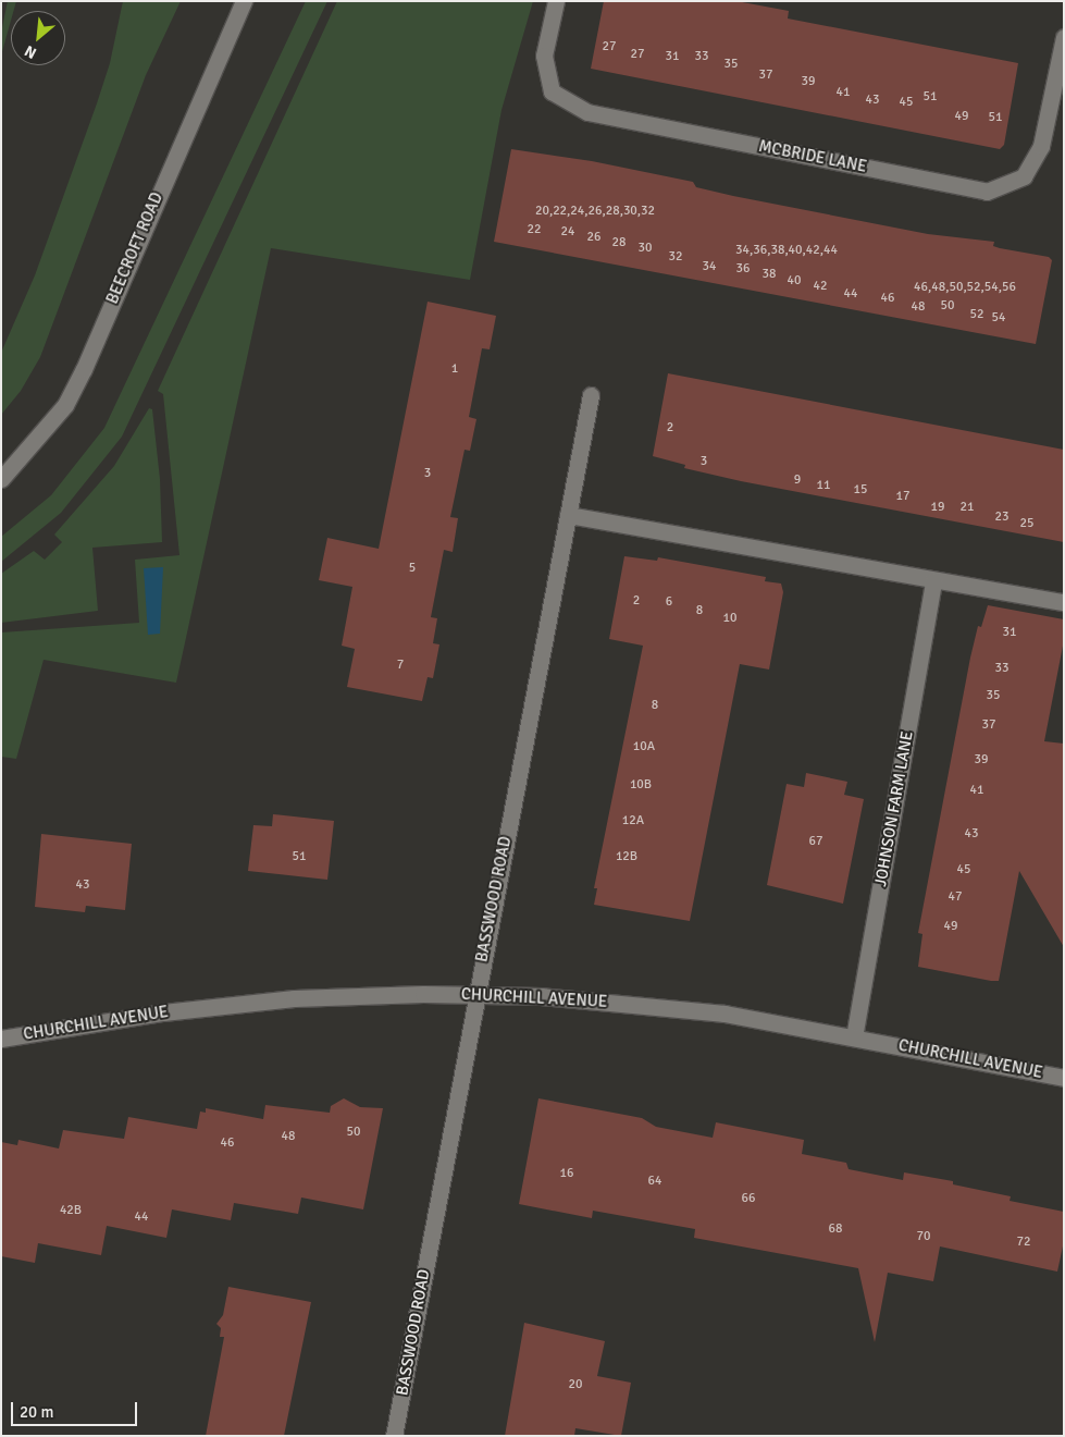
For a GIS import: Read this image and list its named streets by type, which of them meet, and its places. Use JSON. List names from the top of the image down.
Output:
{
  "streets": {
    "street": [
      "MCBRIDE LANE",
      "BEECROFT ROAD",
      "JOHNSON FARM LANE",
      "BASSWOOD ROAD",
      "CHURCHILL AVENUE"
    ]
  },
  "crossings": [
    ["JOHNSON FARM LANE", "CHURCHILL AVENUE"],
    ["BASSWOOD ROAD", "CHURCHILL AVENUE"]
  ],
  "house_numbers": [
    "27",
    "27",
    "31",
    "33",
    "35",
    "37",
    "39",
    "41",
    "51",
    "43",
    "45",
    "49",
    "51",
    "20,22,24,26,28,30,32",
    "22",
    "24",
    "26",
    "28",
    "30",
    "34,36,38,40,42,44",
    "32",
    "34",
    "36",
    "38",
    "40",
    "42",
    "46,48,50,52,54,56",
    "44",
    "46",
    "50",
    "48",
    "52",
    "54",
    "1",
    "2",
    "3",
    "3",
    "9",
    "11",
    "15",
    "17",
    "19",
    "21",
    "23",
    "25",
    "5",
    "2",
    "6",
    "8",
    "10",
    "31",
    "7",
    "33",
    "35",
    "8",
    "37",
    "10A",
    "39",
    "10B",
    "41",
    "12A",
    "43",
    "67",
    "51",
    "12B",
    "45",
    "43",
    "47",
    "49",
    "50",
    "48",
    "46",
    "16",
    "64",
    "66",
    "42B",
    "44",
    "68",
    "70",
    "72",
    "20"
  ],
  "scale_bar": "20 m",
  "north": "bottom left"
}
